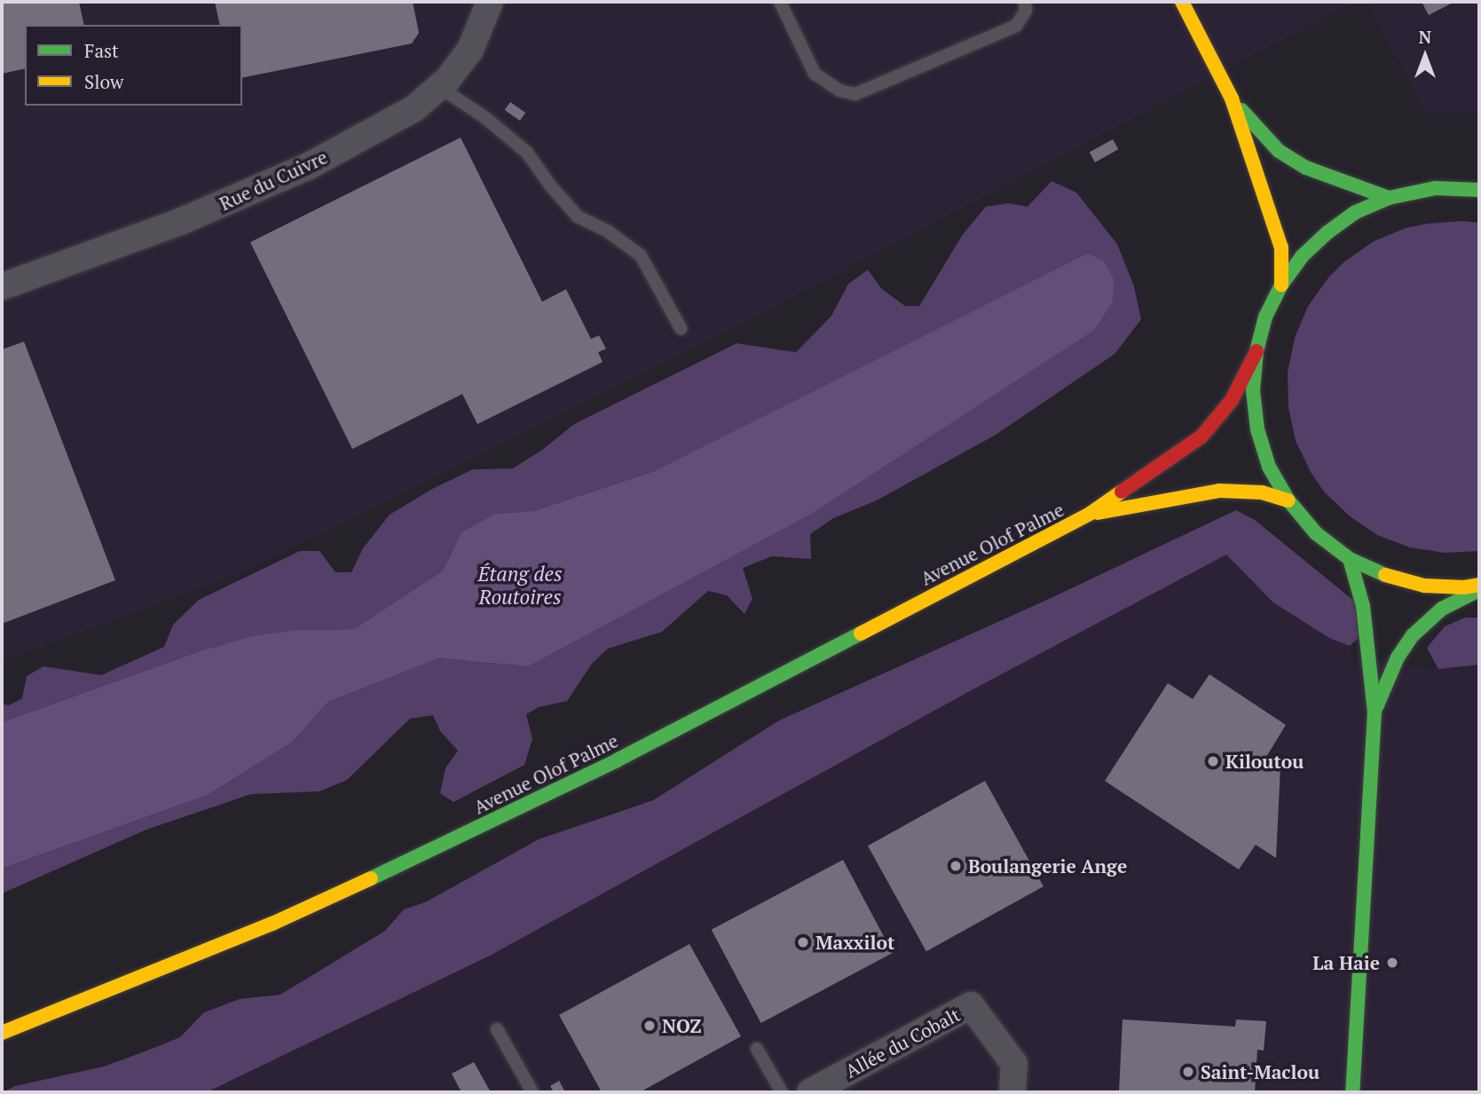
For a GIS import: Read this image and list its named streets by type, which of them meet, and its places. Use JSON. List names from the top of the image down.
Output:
{
  "streets": {
    "main road": ["Avenue Olof Palme"],
    "street": ["Rue du Cuivre", "Allée du Cobalt"]
  },
  "water": ["Étang des Routoires"],
  "places": [
    "Kiloutou",
    "Boulangerie Ange",
    "Maxxilot",
    "La Haie",
    "NOZ",
    "Saint-Maclou"
  ],
  "legend": ["Fast", "Slow"],
  "north": "top"
}
